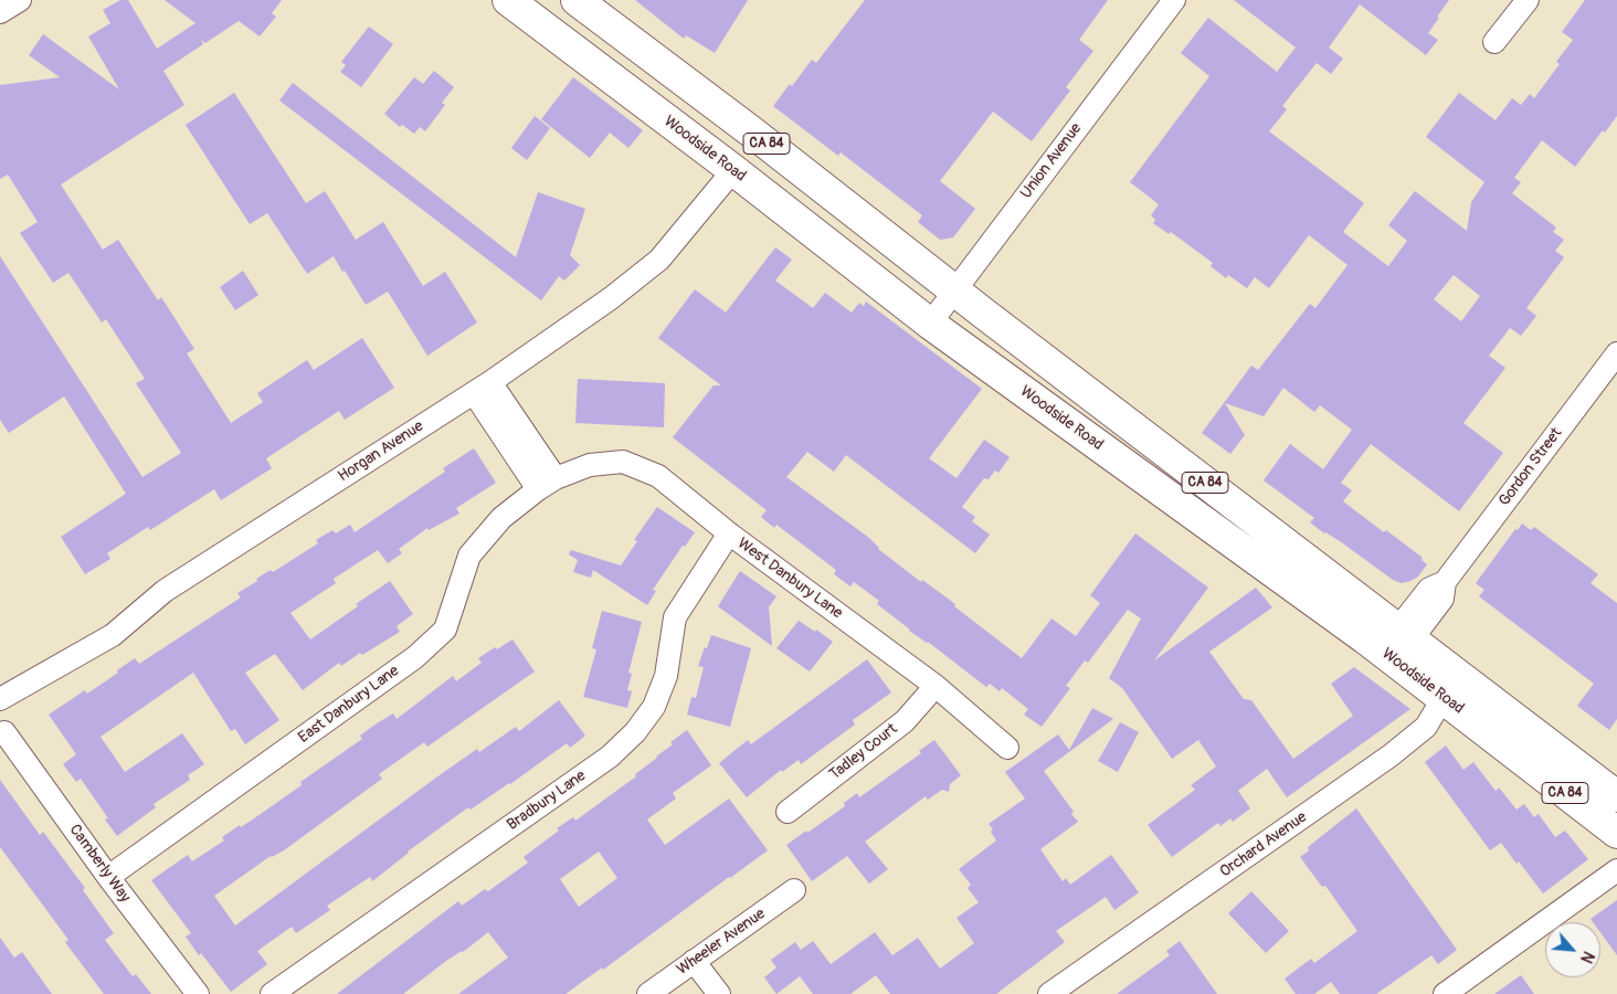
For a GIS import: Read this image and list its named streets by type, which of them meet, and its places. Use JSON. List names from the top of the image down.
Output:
{
  "streets": {
    "main road": ["CA 84", "Woodside Road"],
    "street": [
      "Union Avenue",
      "Horgan Avenue",
      "Gordon Street",
      "West Danbury Lane",
      "East Danbury Lane",
      "Tadley Court",
      "Bradbury Lane",
      "Orchard Avenue",
      "Camberly Way",
      "Wheeler Avenue"
    ]
  },
  "crossings": [
    ["Woodside Road", "Union Avenue"],
    ["Woodside Road", "Horgan Avenue"],
    ["Woodside Road", "Gordon Street"],
    ["Woodside Road", "Orchard Avenue"],
    ["West Danbury Lane", "East Danbury Lane"],
    ["West Danbury Lane", "Tadley Court"],
    ["West Danbury Lane", "Bradbury Lane"],
    ["East Danbury Lane", "Camberly Way"]
  ],
  "north": "bottom right"
}
